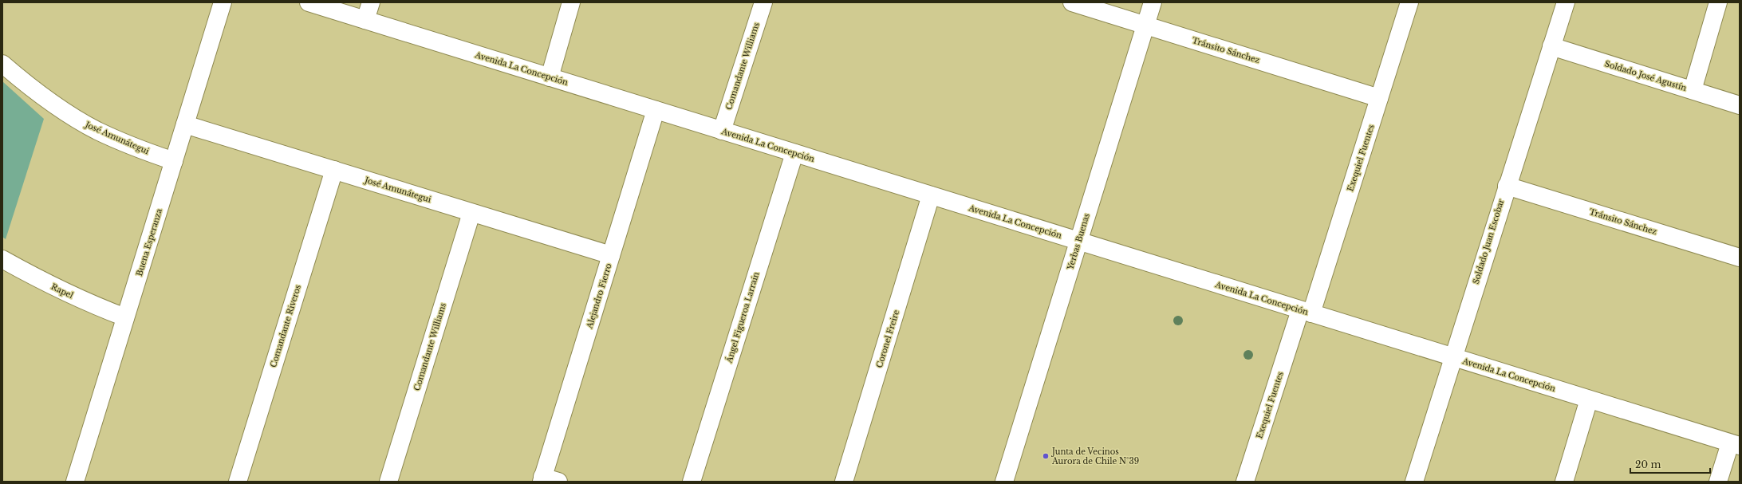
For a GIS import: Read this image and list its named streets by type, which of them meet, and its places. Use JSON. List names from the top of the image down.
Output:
{
  "streets": {
    "street": [
      "Tránsito Sánchez",
      "Comandante Williams",
      "Avenida La Concepción",
      "Soldado José Agustín",
      "José Amunátegui",
      "Exequiel Fuentes",
      "Yerbas Buenas",
      "Soldado Juan Escobar",
      "Buena Esperanza",
      "Rapel",
      "Alejandro Fierro",
      "Ángel Figueroa Larraín",
      "Comandante Riveros",
      "Coronel Freire"
    ]
  },
  "crossings": [
    ["Tránsito Sánchez", "Exequiel Fuentes"],
    ["Tránsito Sánchez", "Yerbas Buenas"],
    ["Tránsito Sánchez", "Soldado Juan Escobar"],
    ["Comandante Williams", "Avenida La Concepción"],
    ["Comandante Williams", "José Amunátegui"],
    ["Avenida La Concepción", "Exequiel Fuentes"],
    ["Avenida La Concepción", "Yerbas Buenas"],
    ["Avenida La Concepción", "Soldado Juan Escobar"],
    ["Avenida La Concepción", "Alejandro Fierro"],
    ["Avenida La Concepción", "Ángel Figueroa Larraín"],
    ["Avenida La Concepción", "Coronel Freire"],
    ["Soldado José Agustín", "Soldado Juan Escobar"],
    ["José Amunátegui", "Buena Esperanza"],
    ["José Amunátegui", "Alejandro Fierro"],
    ["José Amunátegui", "Comandante Riveros"],
    ["Buena Esperanza", "Rapel"]
  ],
  "places": ["Junta de Vecinos Aurora de Chile N°39"],
  "scale_bar": "20 m"
}
